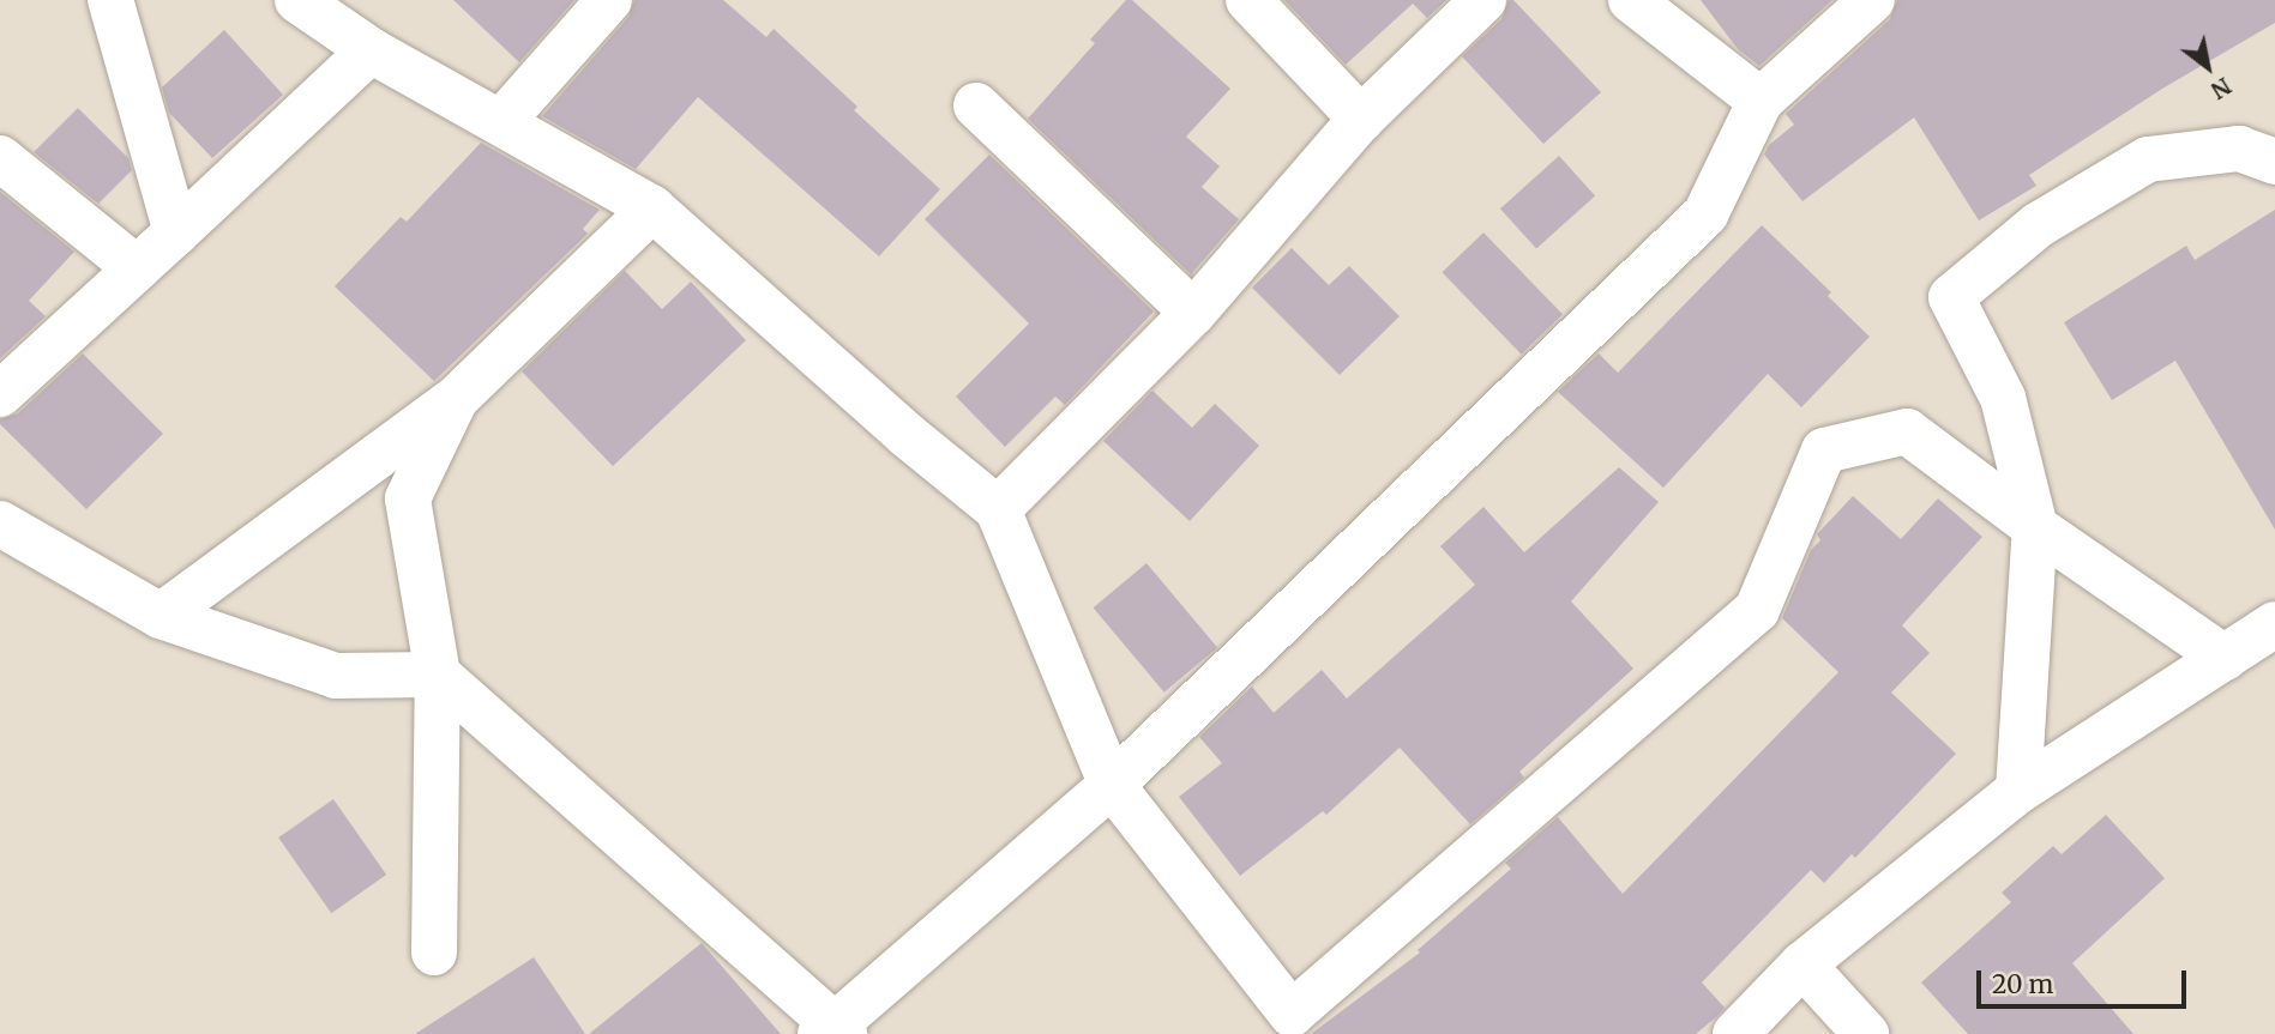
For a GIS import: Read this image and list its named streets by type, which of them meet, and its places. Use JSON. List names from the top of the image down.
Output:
{
  "scale_bar": "20 m",
  "north": "bottom right"
}
